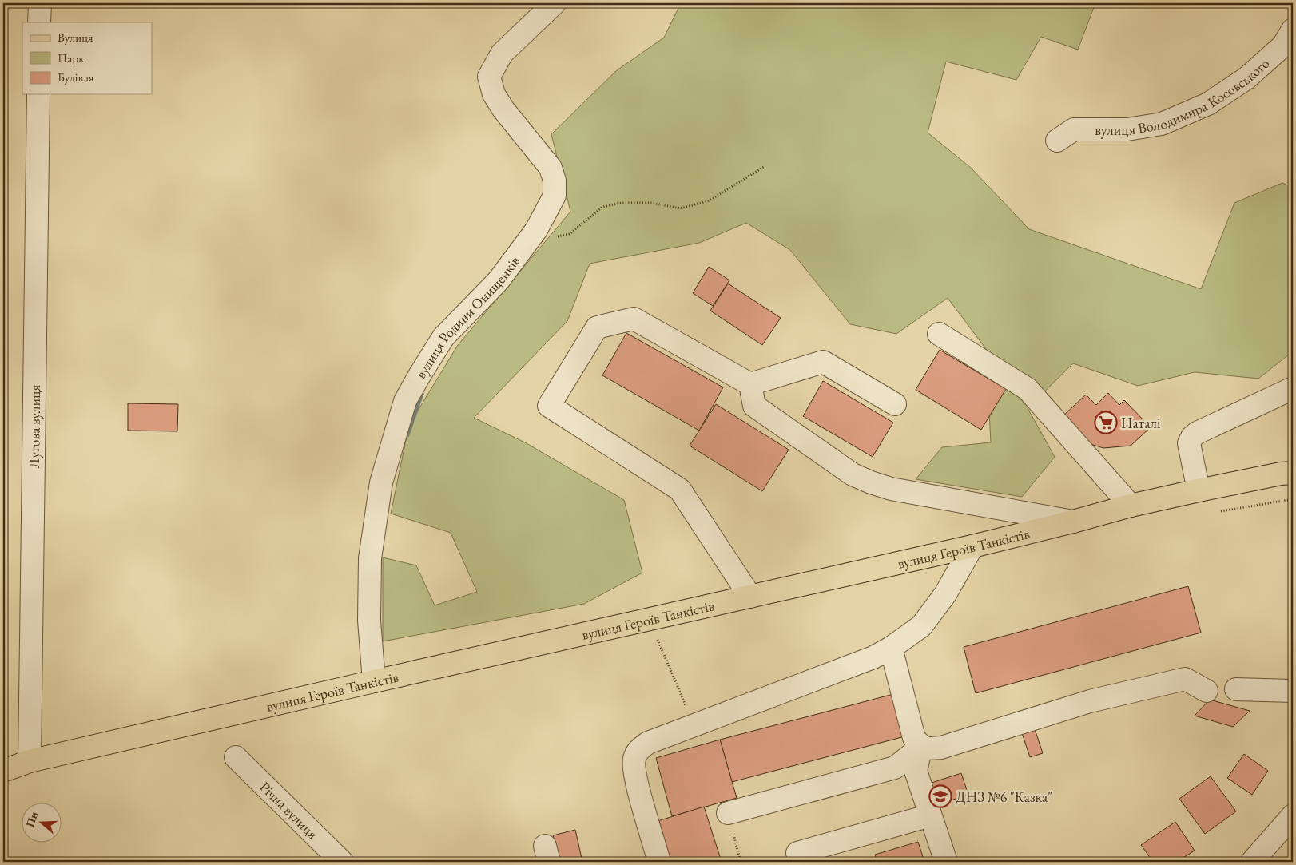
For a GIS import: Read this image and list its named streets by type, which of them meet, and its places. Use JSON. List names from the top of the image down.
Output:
{
  "streets": {
    "main road": ["вулиця Героїв Танкістів"],
    "street": [
      "вулиця Володимира Косовського",
      "вулиця Родини Онищенків",
      "Лугова вулиця",
      "Річна вулиця"
    ]
  },
  "crossings": [
    ["вулиця Родини Онищенків", "вулиця Героїв Танкістів"],
    ["Лугова вулиця", "вулиця Героїв Танкістів"]
  ],
  "places": {
    "supermarket": ["Наталі"],
    "school or university": ["ДНЗ №6 \"Казка\""]
  },
  "legend": ["Вулиця", "Парк", "Будівля"],
  "north": "left"
}
